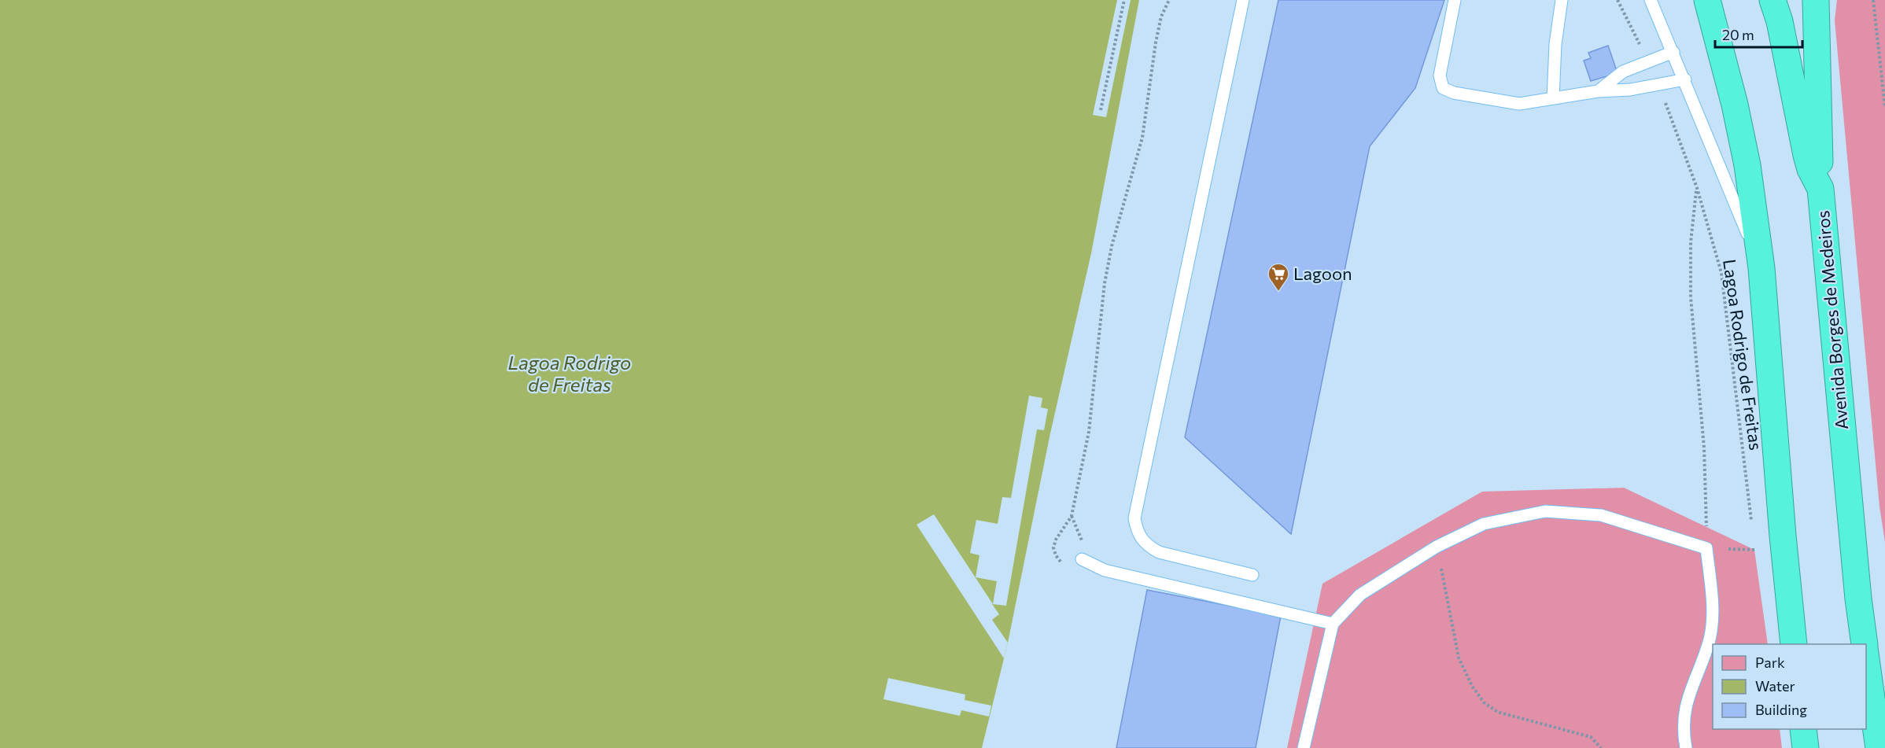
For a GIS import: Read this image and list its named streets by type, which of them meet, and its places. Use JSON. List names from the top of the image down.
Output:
{
  "streets": {
    "highway": ["Avenida Borges de Medeiros"],
    "path": ["Lagoa Rodrigo de Freitas"]
  },
  "water": ["Lagoa Rodrigo de Freitas"],
  "places": {
    "supermarket": ["Lagoon"]
  },
  "legend": ["Park", "Water", "Building"],
  "scale_bar": "20 m"
}
